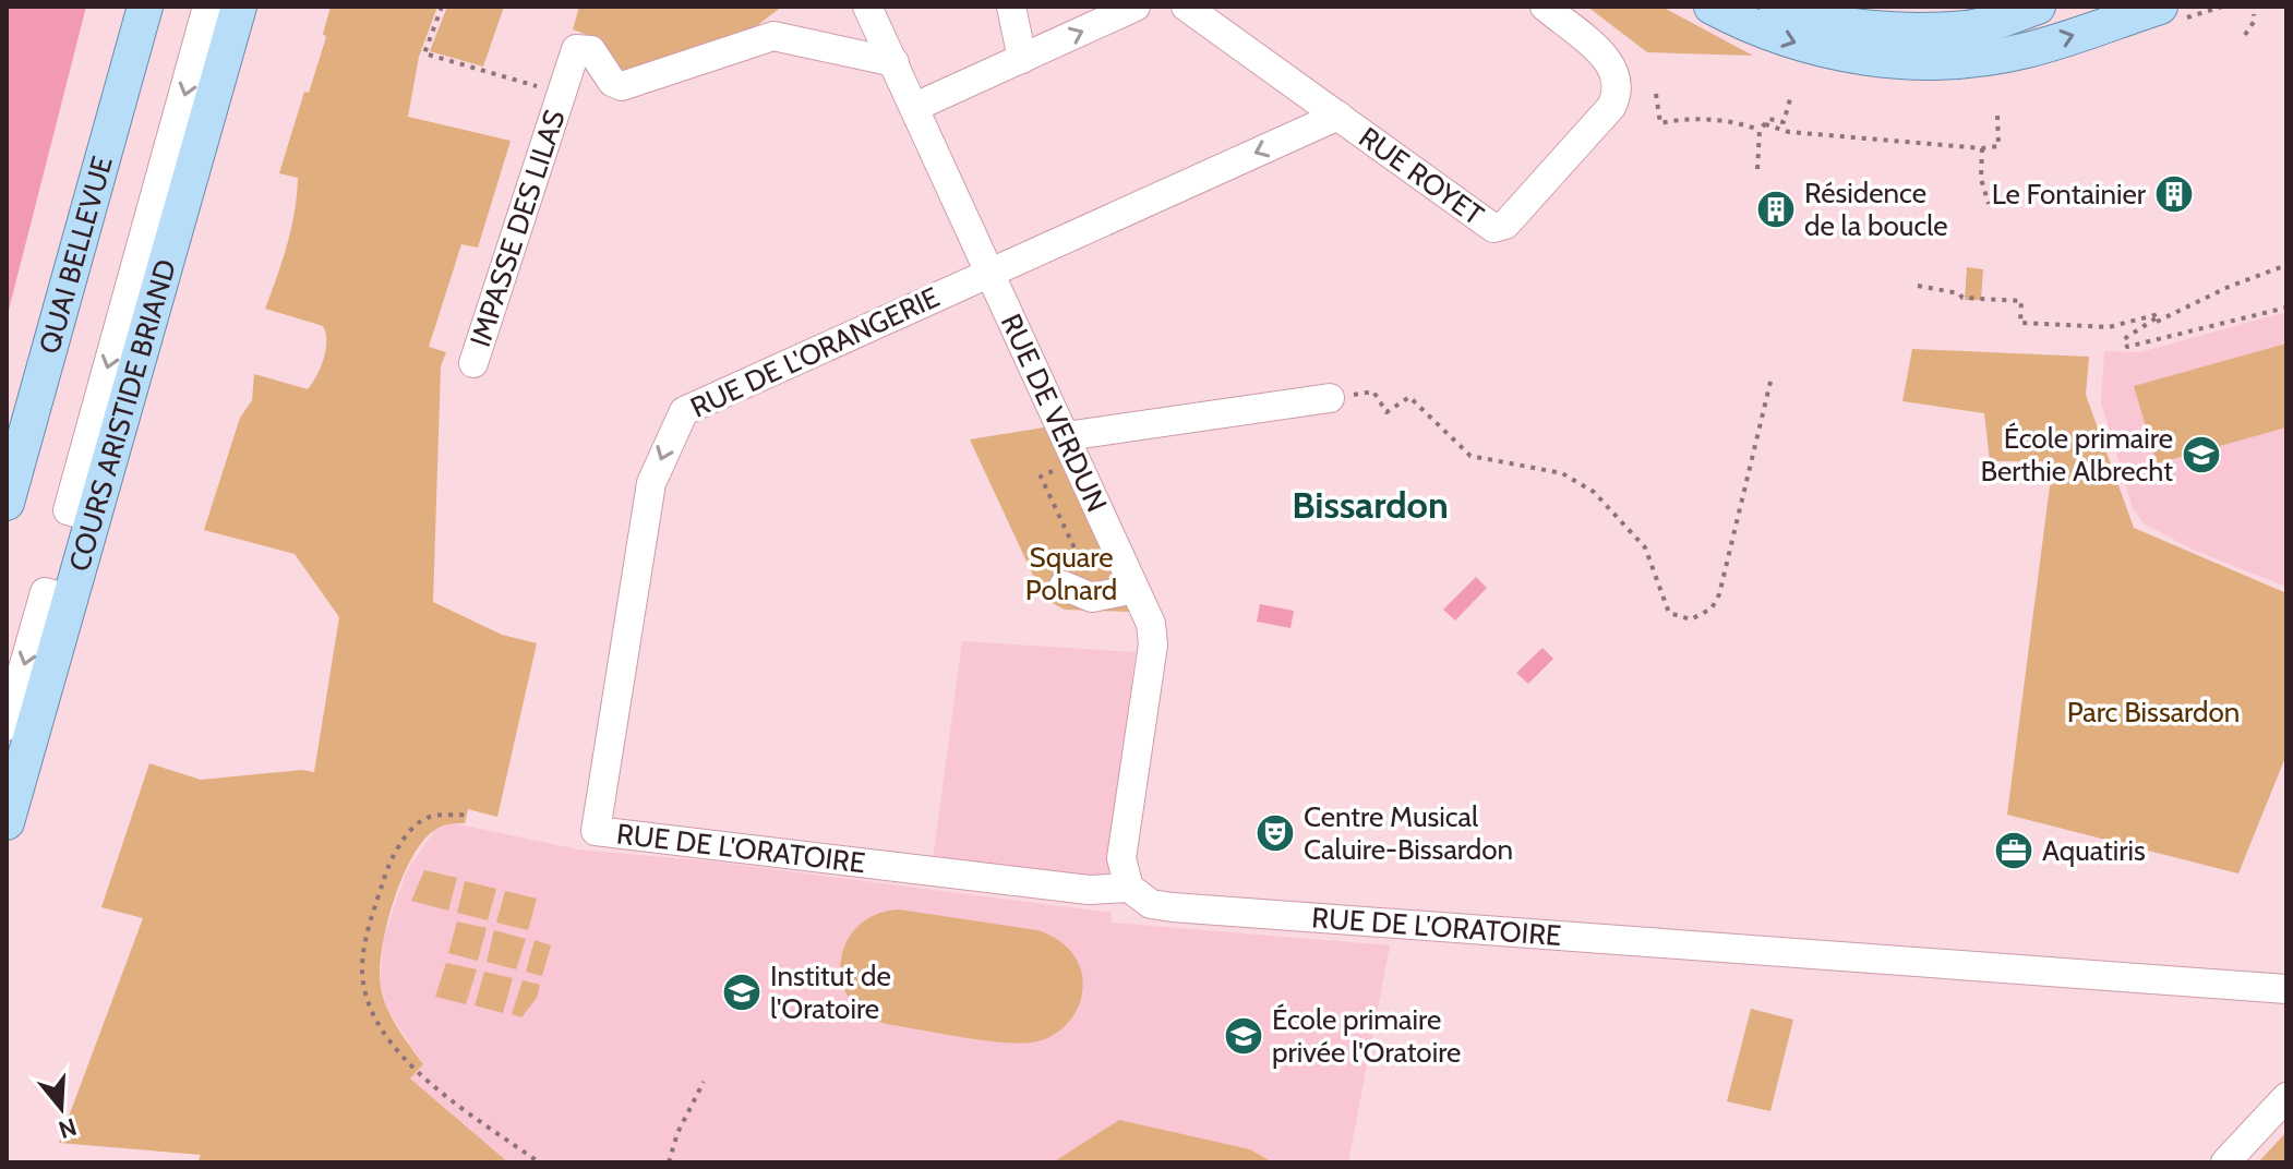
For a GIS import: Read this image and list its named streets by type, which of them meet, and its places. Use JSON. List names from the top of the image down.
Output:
{
  "streets": {
    "main road": ["QUAI BELLEVUE", "COURS ARISTIDE BRIAND"],
    "street": [
      "RUE ROYET",
      "IMPASSE DES LILAS",
      "RUE DE L'ORANGERIE",
      "RUE DE VERDUN",
      "RUE DE L'ORATOIRE"
    ]
  },
  "crossings": [
    ["RUE ROYET", "RUE DE L'ORANGERIE"],
    ["IMPASSE DES LILAS", "RUE DE VERDUN"],
    ["RUE DE L'ORANGERIE", "RUE DE VERDUN"],
    ["RUE DE L'ORANGERIE", "RUE DE L'ORATOIRE"],
    ["RUE DE VERDUN", "RUE DE L'ORATOIRE"]
  ],
  "one_way": ["RUE DE L'ORANGERIE"],
  "districts": ["Bissardon"],
  "parks": ["Square Polnard", "Parc Bissardon"],
  "places": {
    "building": ["Le Fontainier", "Résidence de la boucle"],
    "school or university": ["École primaire Berthie Albrecht", "Institut de l'Oratoire", "École primaire privée l'Oratoire"],
    "theatre": ["Centre Musical Caluire-Bissardon"],
    "office": ["Aquatiris"]
  },
  "north": "bottom"
}
